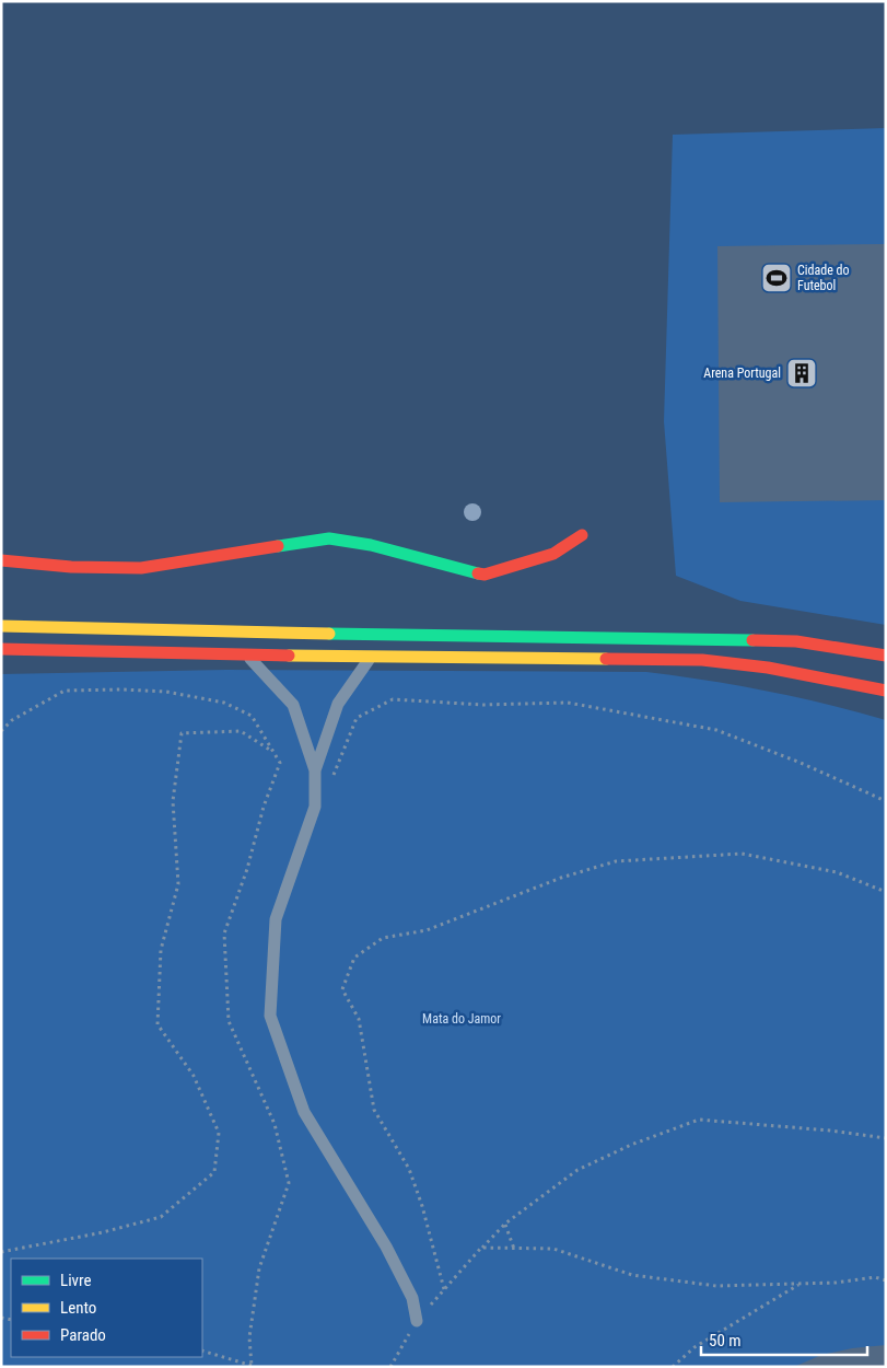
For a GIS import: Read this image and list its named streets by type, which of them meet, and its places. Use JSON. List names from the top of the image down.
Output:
{
  "parks": ["Mata do Jamor"],
  "places": {
    "sports": ["Cidade do Futebol"],
    "building": ["Arena Portugal"]
  },
  "legend": ["Livre", "Lento", "Parado"],
  "scale_bar": "50 m"
}
